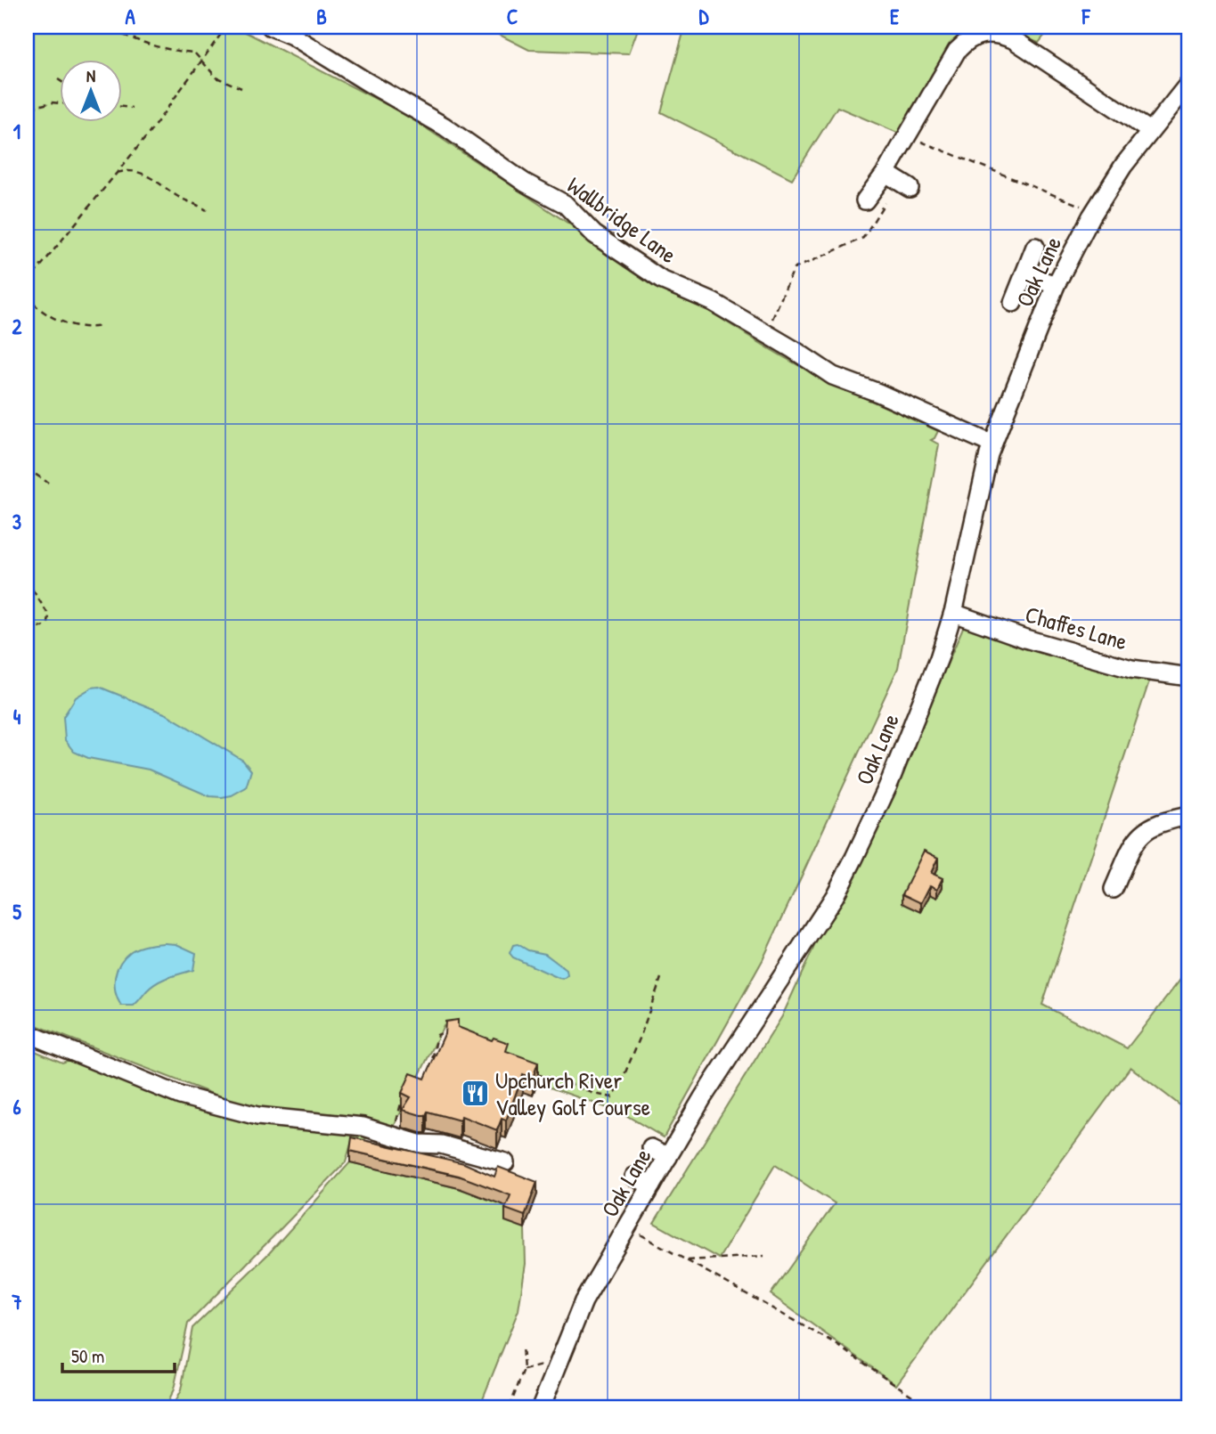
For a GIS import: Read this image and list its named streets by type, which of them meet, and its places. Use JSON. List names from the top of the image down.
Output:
{
  "streets": {
    "street": ["Wallbridge Lane", "Oak Lane", "Chaffes Lane"]
  },
  "crossings": [
    ["Wallbridge Lane", "Oak Lane"],
    ["Oak Lane", "Chaffes Lane"]
  ],
  "places": {
    "restaurant": ["Upchurch River Valley Golf Course"]
  },
  "scale_bar": "50 m",
  "north": "top",
  "grid": {
    "columns": [
      "A",
      "B",
      "C",
      "D",
      "E",
      "F"
    ],
    "rows": [
      "1",
      "2",
      "3",
      "4",
      "5",
      "6",
      "7"
    ]
  }
}
